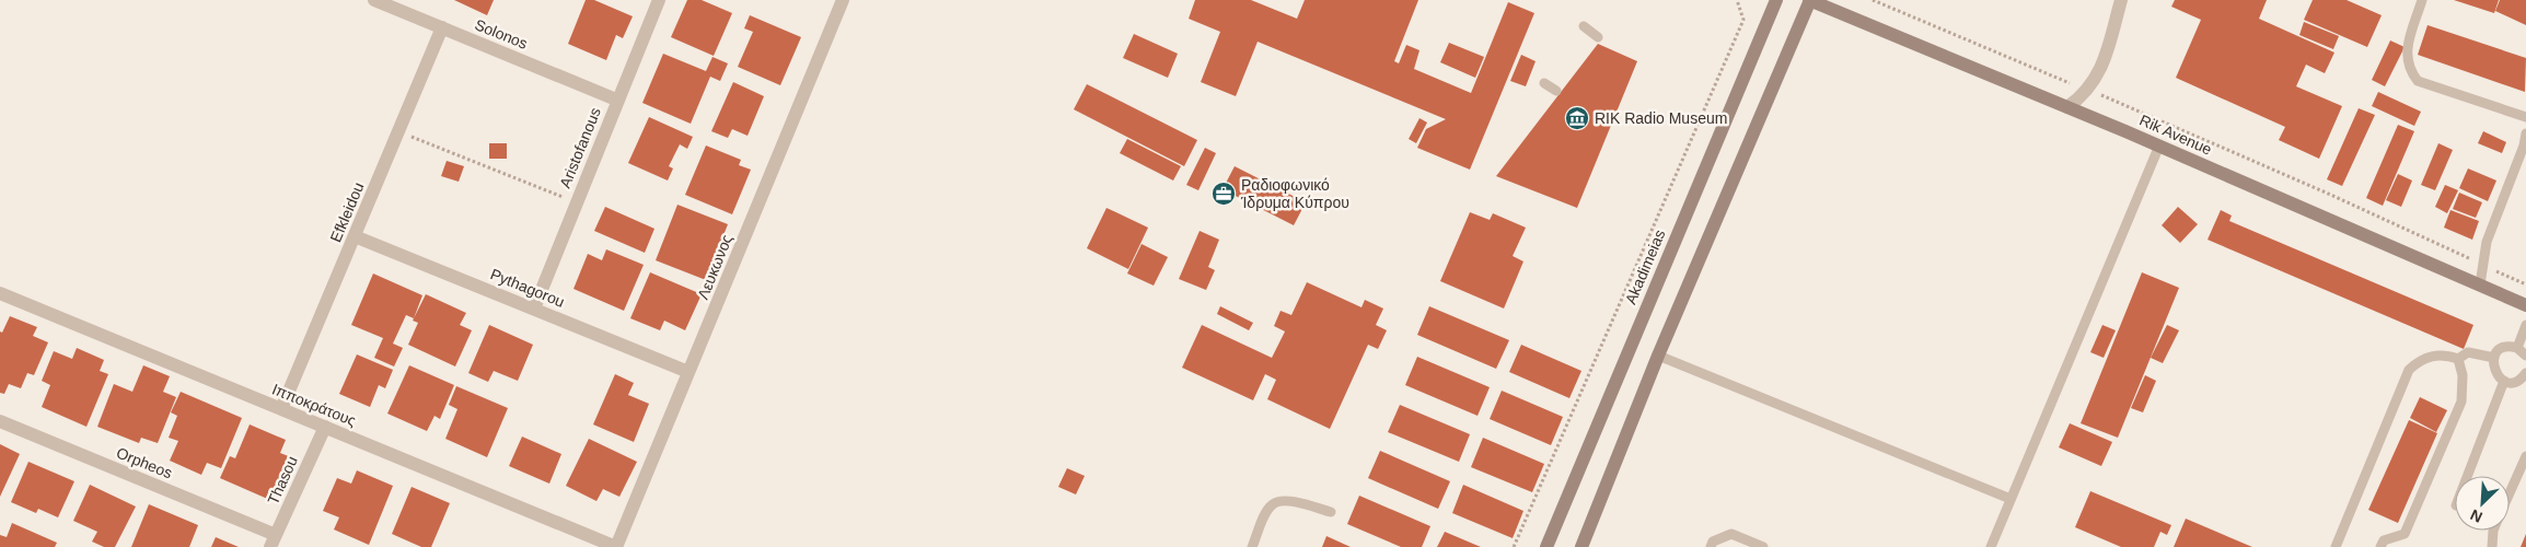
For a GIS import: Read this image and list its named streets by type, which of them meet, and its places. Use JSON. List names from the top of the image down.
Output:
{
  "streets": {
    "main road": ["Rik Avenue", "Akadimeias"],
    "street": [
      "Solonos",
      "Aristofanous",
      "Efkleidou",
      "Λευκωνος",
      "Pythagorou",
      "Ιπποκράτους",
      "Orpheos",
      "Thasou"
    ]
  },
  "crossings": [
    ["Solonos", "Aristofanous"],
    ["Solonos", "Efkleidou"],
    ["Aristofanous", "Pythagorou"],
    ["Efkleidou", "Pythagorou"],
    ["Efkleidou", "Ιπποκράτους"],
    ["Λευκωνος", "Pythagorou"],
    ["Λευκωνος", "Ιπποκράτους"],
    ["Ιπποκράτους", "Thasou"],
    ["Orpheos", "Thasou"]
  ],
  "places": {
    "museum": ["RIK Radio Museum"],
    "office": ["Ραδιοφωνικό Ίδρυμα Κύπρου"]
  },
  "north": "bottom left"
}
